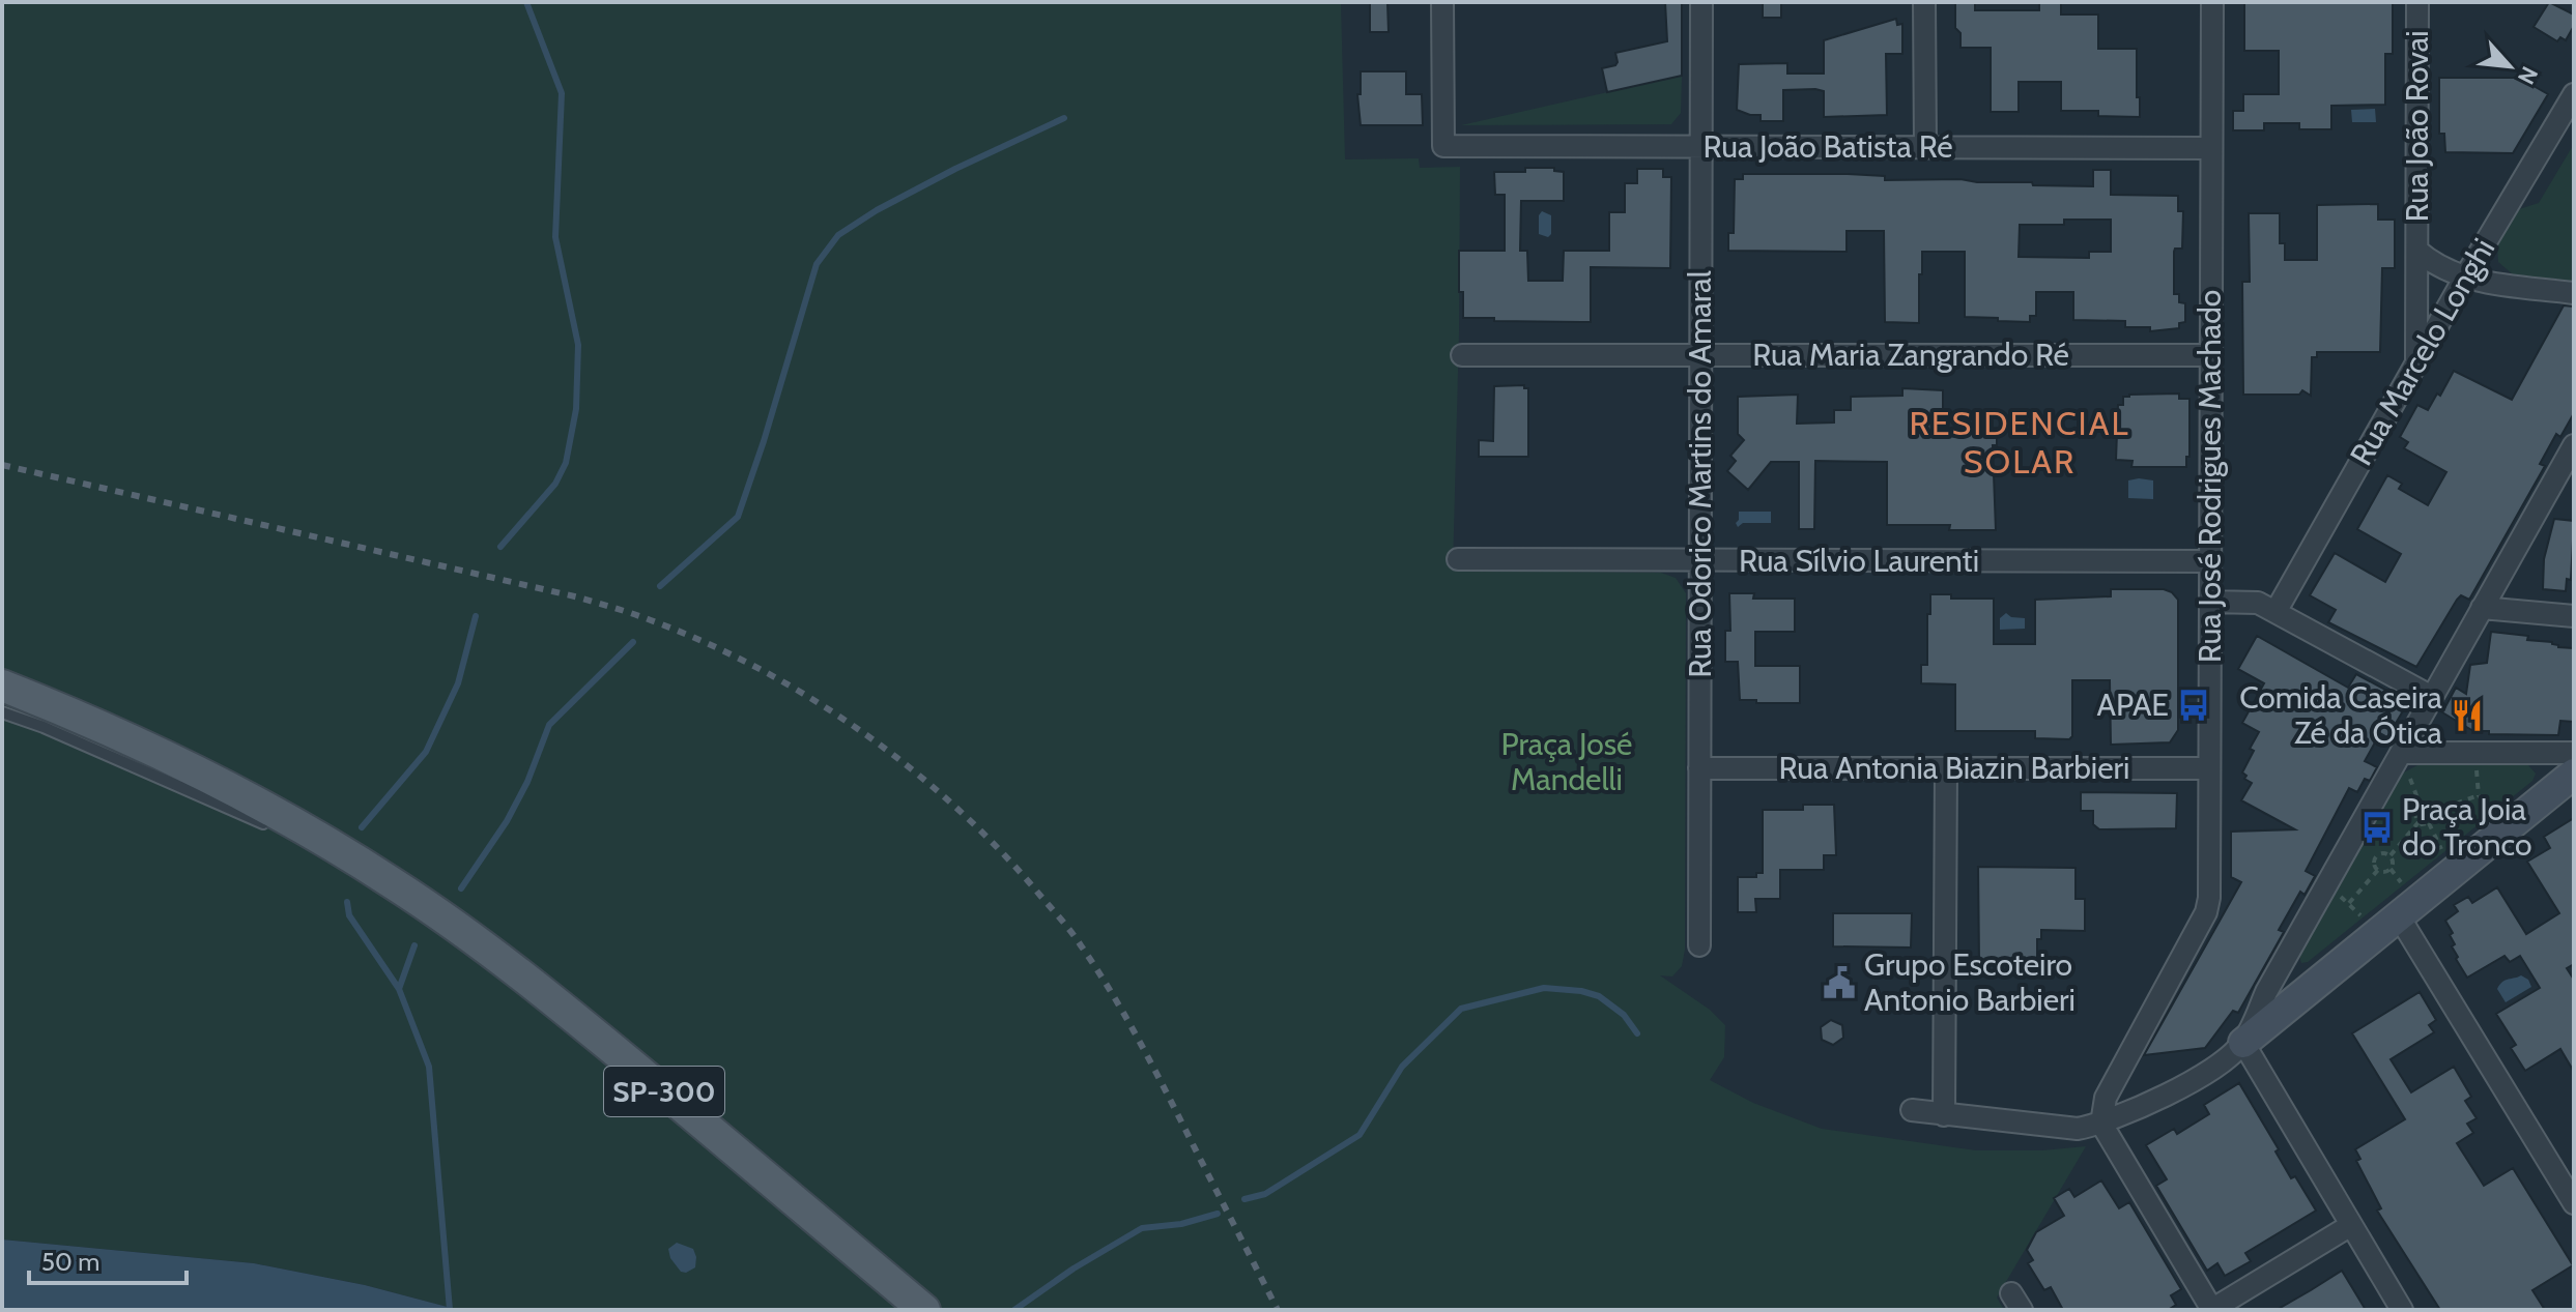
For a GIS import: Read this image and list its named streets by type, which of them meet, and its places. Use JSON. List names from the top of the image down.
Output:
{
  "streets": {
    "main road": ["SP-300"],
    "street": [
      "Rua João Rovai",
      "Rua João Batista Ré",
      "Rua Marcelo Longhi",
      "Rua Maria Zangrando Ré",
      "Rua Odorico Martins do Amaral",
      "Rua José Rodrigues Machado",
      "Rua Sílvio Laurenti",
      "Rua Antonia Biazin Barbieri"
    ]
  },
  "crossings": [
    ["Rua João Rovai", "Rua Marcelo Longhi"],
    ["Rua João Batista Ré", "Rua Odorico Martins do Amaral"],
    ["Rua João Batista Ré", "Rua José Rodrigues Machado"],
    ["Rua Maria Zangrando Ré", "Rua Odorico Martins do Amaral"],
    ["Rua Maria Zangrando Ré", "Rua José Rodrigues Machado"],
    ["Rua Odorico Martins do Amaral", "Rua Sílvio Laurenti"],
    ["Rua Odorico Martins do Amaral", "Rua Antonia Biazin Barbieri"],
    ["Rua José Rodrigues Machado", "Rua Sílvio Laurenti"],
    ["Rua José Rodrigues Machado", "Rua Antonia Biazin Barbieri"]
  ],
  "districts": ["RESIDENCIAL SOLAR"],
  "parks": ["Praça José Mandelli"],
  "places": {
    "bus stop": ["APAE", "Praça Joia do Tronco"],
    "restaurant": ["Comida Caseira Zé da Ótica"],
    "public building": ["Grupo Escoteiro Antonio Barbieri"]
  },
  "scale_bar": "50 m",
  "north": "bottom right"
}
